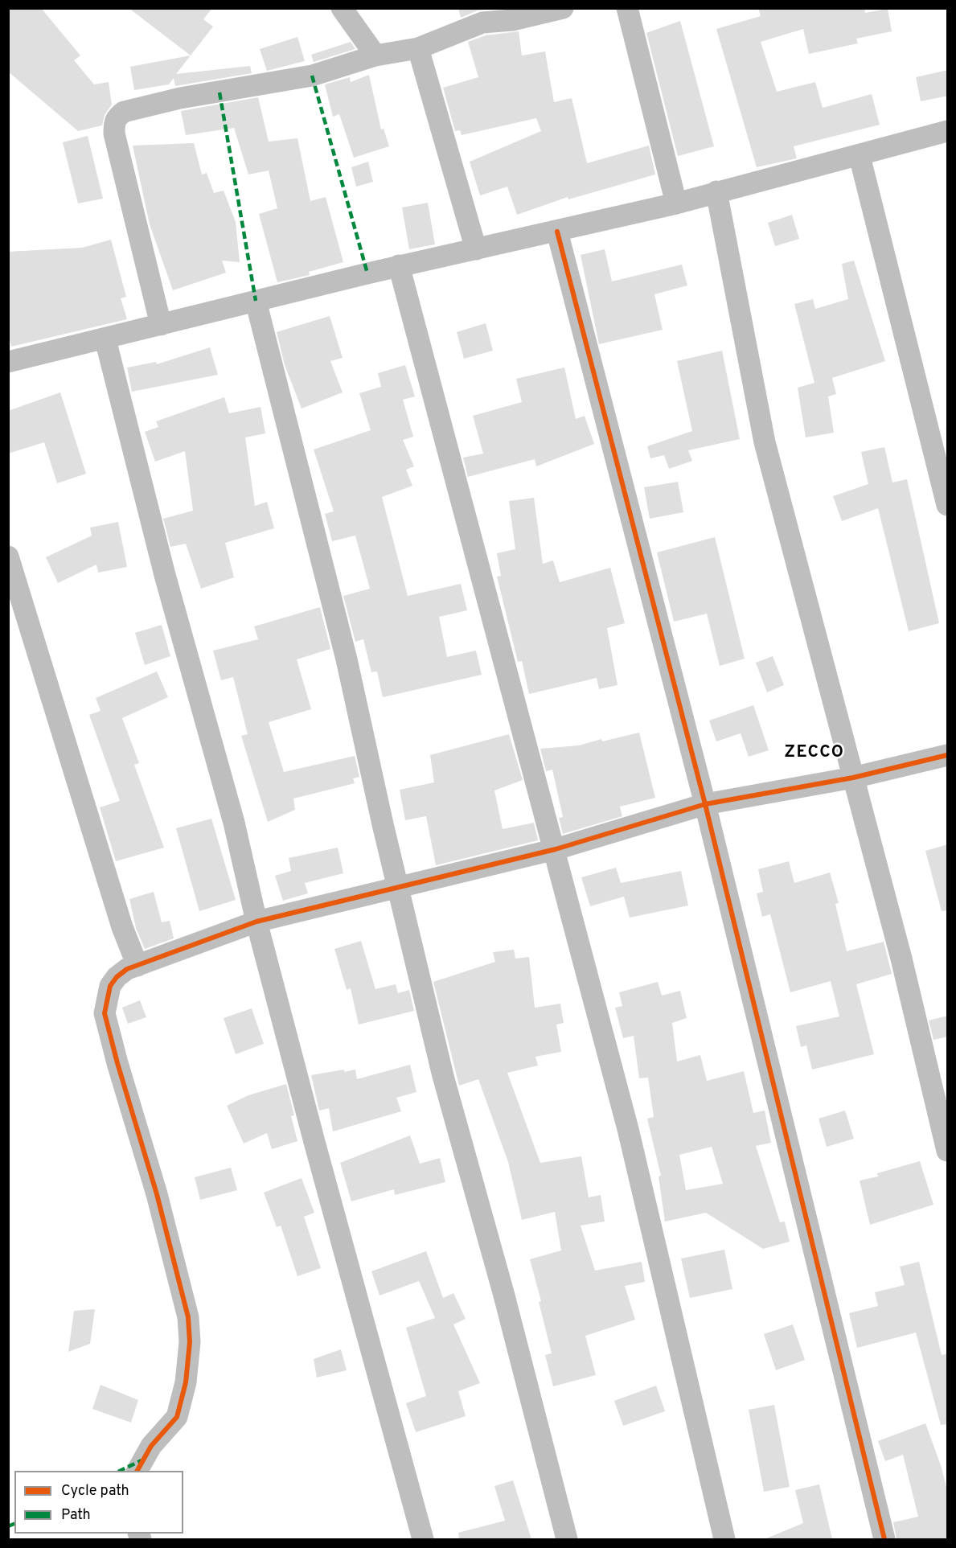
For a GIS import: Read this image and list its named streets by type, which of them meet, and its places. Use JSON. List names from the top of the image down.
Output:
{
  "districts": ["ZECCO"],
  "legend": ["Cycle path", "Path"]
}
